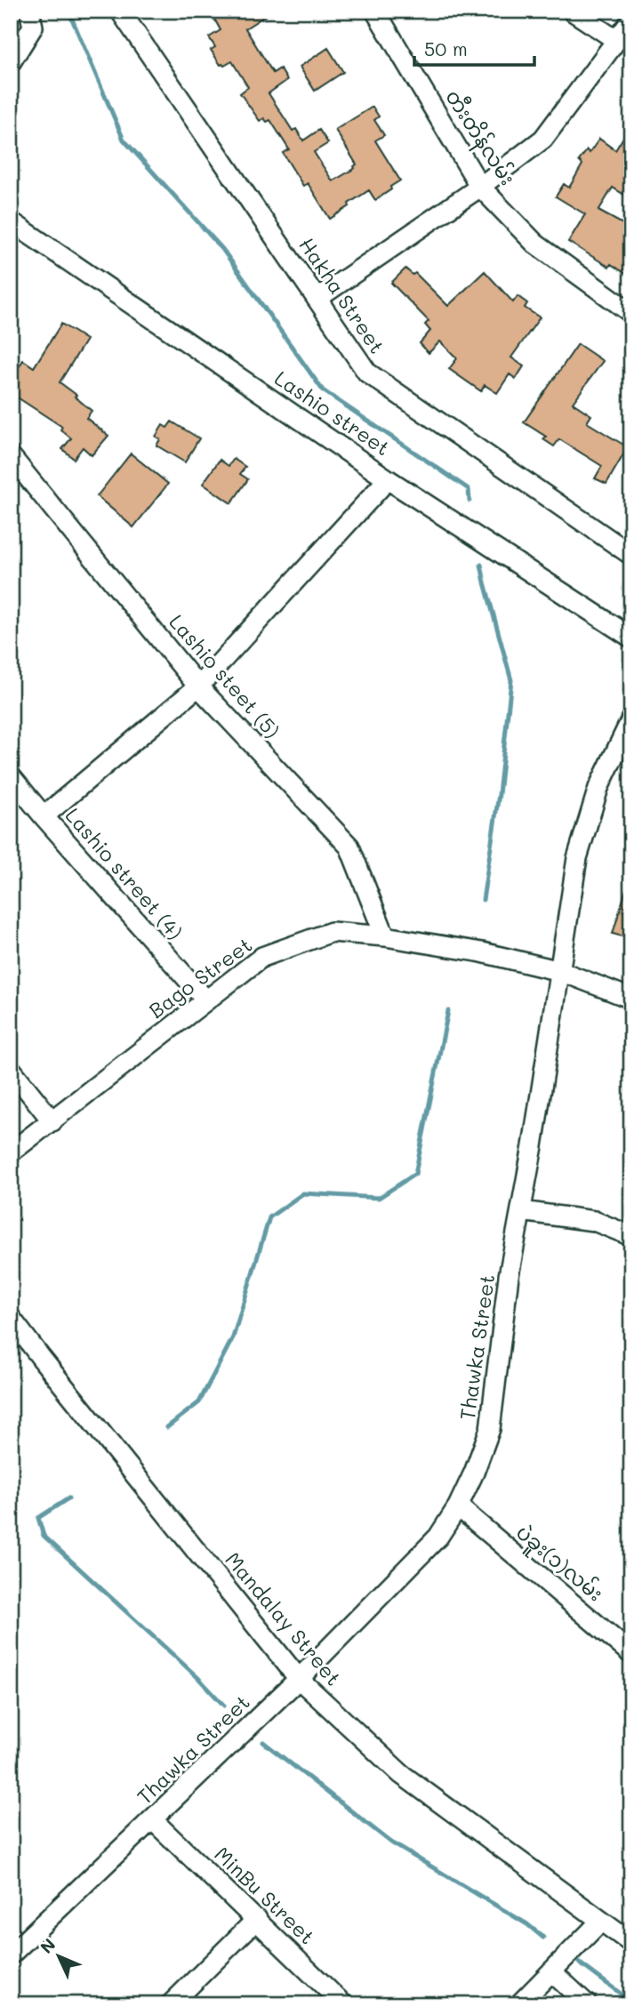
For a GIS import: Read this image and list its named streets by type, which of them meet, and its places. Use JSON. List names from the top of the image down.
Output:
{
  "streets": {
    "street": [
      "တီးတိန်လမ်း",
      "Hakha Street",
      "Lashio street",
      "Lashio steet (5)",
      "Lashio street (4)",
      "Bago Street",
      "Thawka Street",
      "ပဲခူး(၁)လမ်း",
      "Mandalay Street",
      "MinBu Street"
    ]
  },
  "crossings": [
    ["Lashio steet (5)", "Bago Street"],
    ["Lashio street (4)", "Bago Street"],
    ["Bago Street", "Thawka Street"],
    ["Thawka Street", "ပဲခူး(၁)လမ်း"],
    ["Thawka Street", "Mandalay Street"],
    ["Thawka Street", "MinBu Street"]
  ],
  "scale_bar": "50 m",
  "north": "top left"
}
